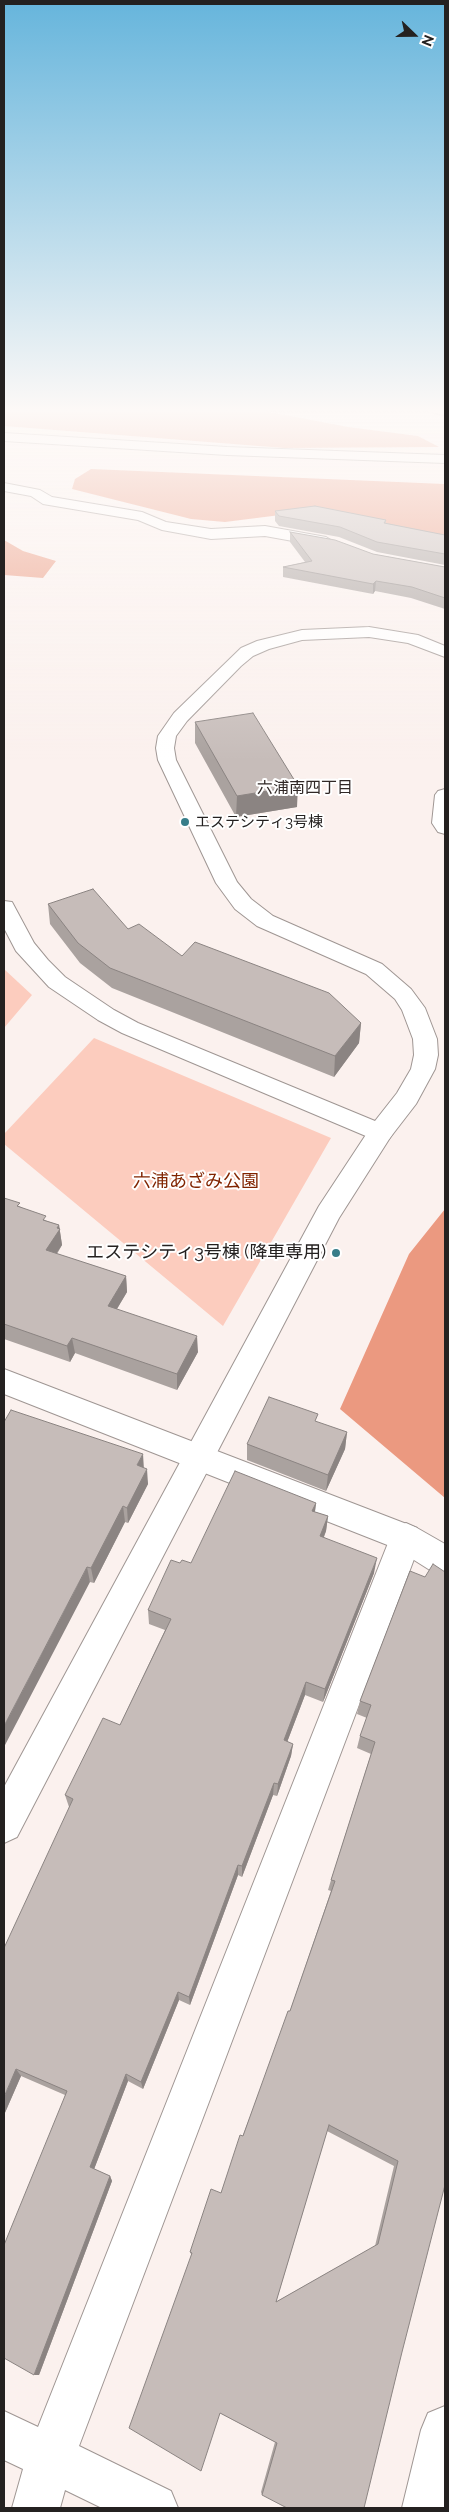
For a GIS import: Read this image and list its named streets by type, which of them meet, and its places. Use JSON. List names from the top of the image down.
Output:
{
  "districts": ["六浦南四丁目"],
  "parks": ["六浦あざみ公園"],
  "places": ["エステシティ3号棟", "エステシティ3号棟 (降車専用)"],
  "north": "right"
}
